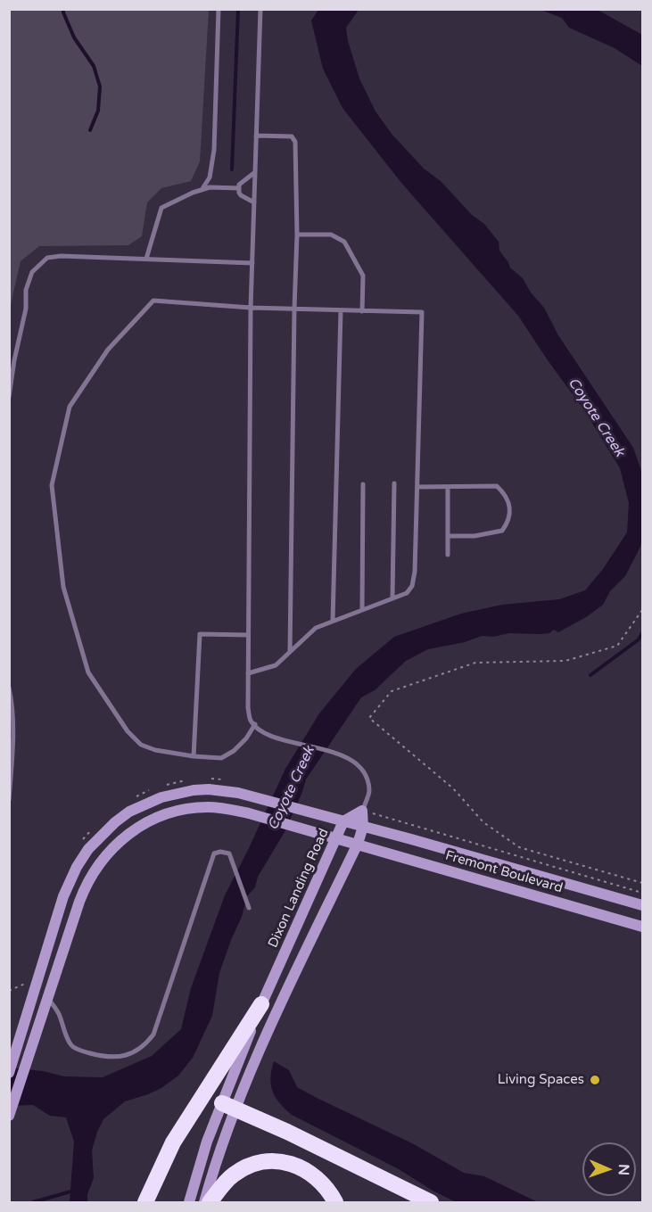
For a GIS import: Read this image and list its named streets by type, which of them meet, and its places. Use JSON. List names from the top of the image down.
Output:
{
  "streets": {
    "main road": ["Fremont Boulevard", "Dixon Landing Road"]
  },
  "crossings": [
    ["Fremont Boulevard", "Dixon Landing Road"]
  ],
  "water": ["Coyote Creek"],
  "places": ["Living Spaces"],
  "north": "right"
}
